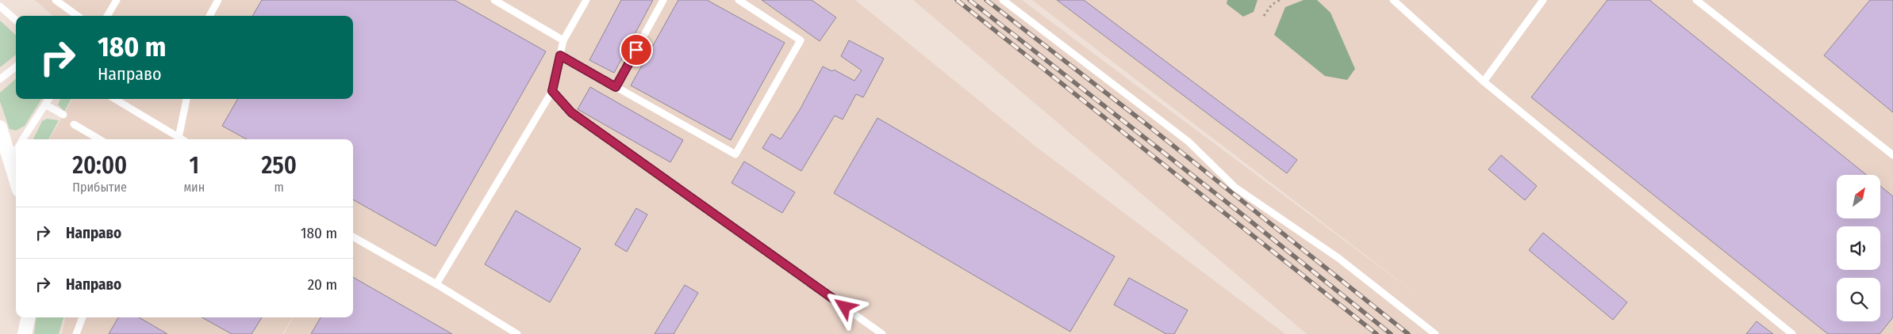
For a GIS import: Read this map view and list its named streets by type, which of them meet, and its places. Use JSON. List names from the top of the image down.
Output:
{
  "north": "top right",
  "page": {
    "turn": ["180 m", "Направо"],
    "eta": [
      "20:00",
      "Прибытие",
      "1",
      "мин",
      "250",
      "m"
    ],
    "list": [
      {
        "name": "Направо",
        "value": "180 m"
      },
      {
        "name": "Направо",
        "value": "20 m"
      }
    ]
  }
}
